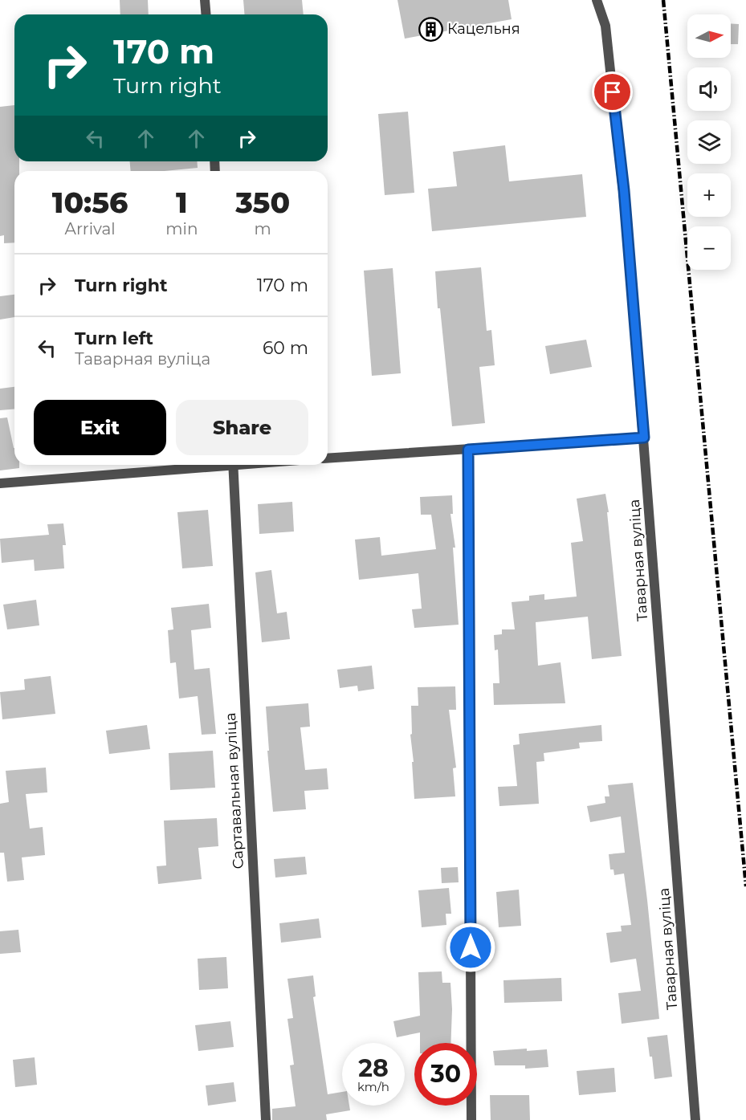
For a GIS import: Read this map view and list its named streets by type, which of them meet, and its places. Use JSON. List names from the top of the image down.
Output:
{
  "streets": {
    "street": ["Таварная вуліца", "Сартавальная вуліца"]
  },
  "places": {
    "building": ["Кацельня"]
  },
  "north": "right",
  "page": {
    "map_buttons": ["+", "−"],
    "turn": ["170 m", "Turn right"],
    "eta": [
      "10:56",
      "Arrival",
      "1",
      "min",
      "350",
      "m"
    ],
    "list": [
      {
        "name": "Turn right",
        "value": "170 m"
      },
      {
        "name": "Turn left",
        "note": "Таварная вуліца",
        "value": "60 m"
      }
    ],
    "buttons": ["Exit", "Share"],
    "speed": "28 km/h",
    "limit": "30"
  }
}
